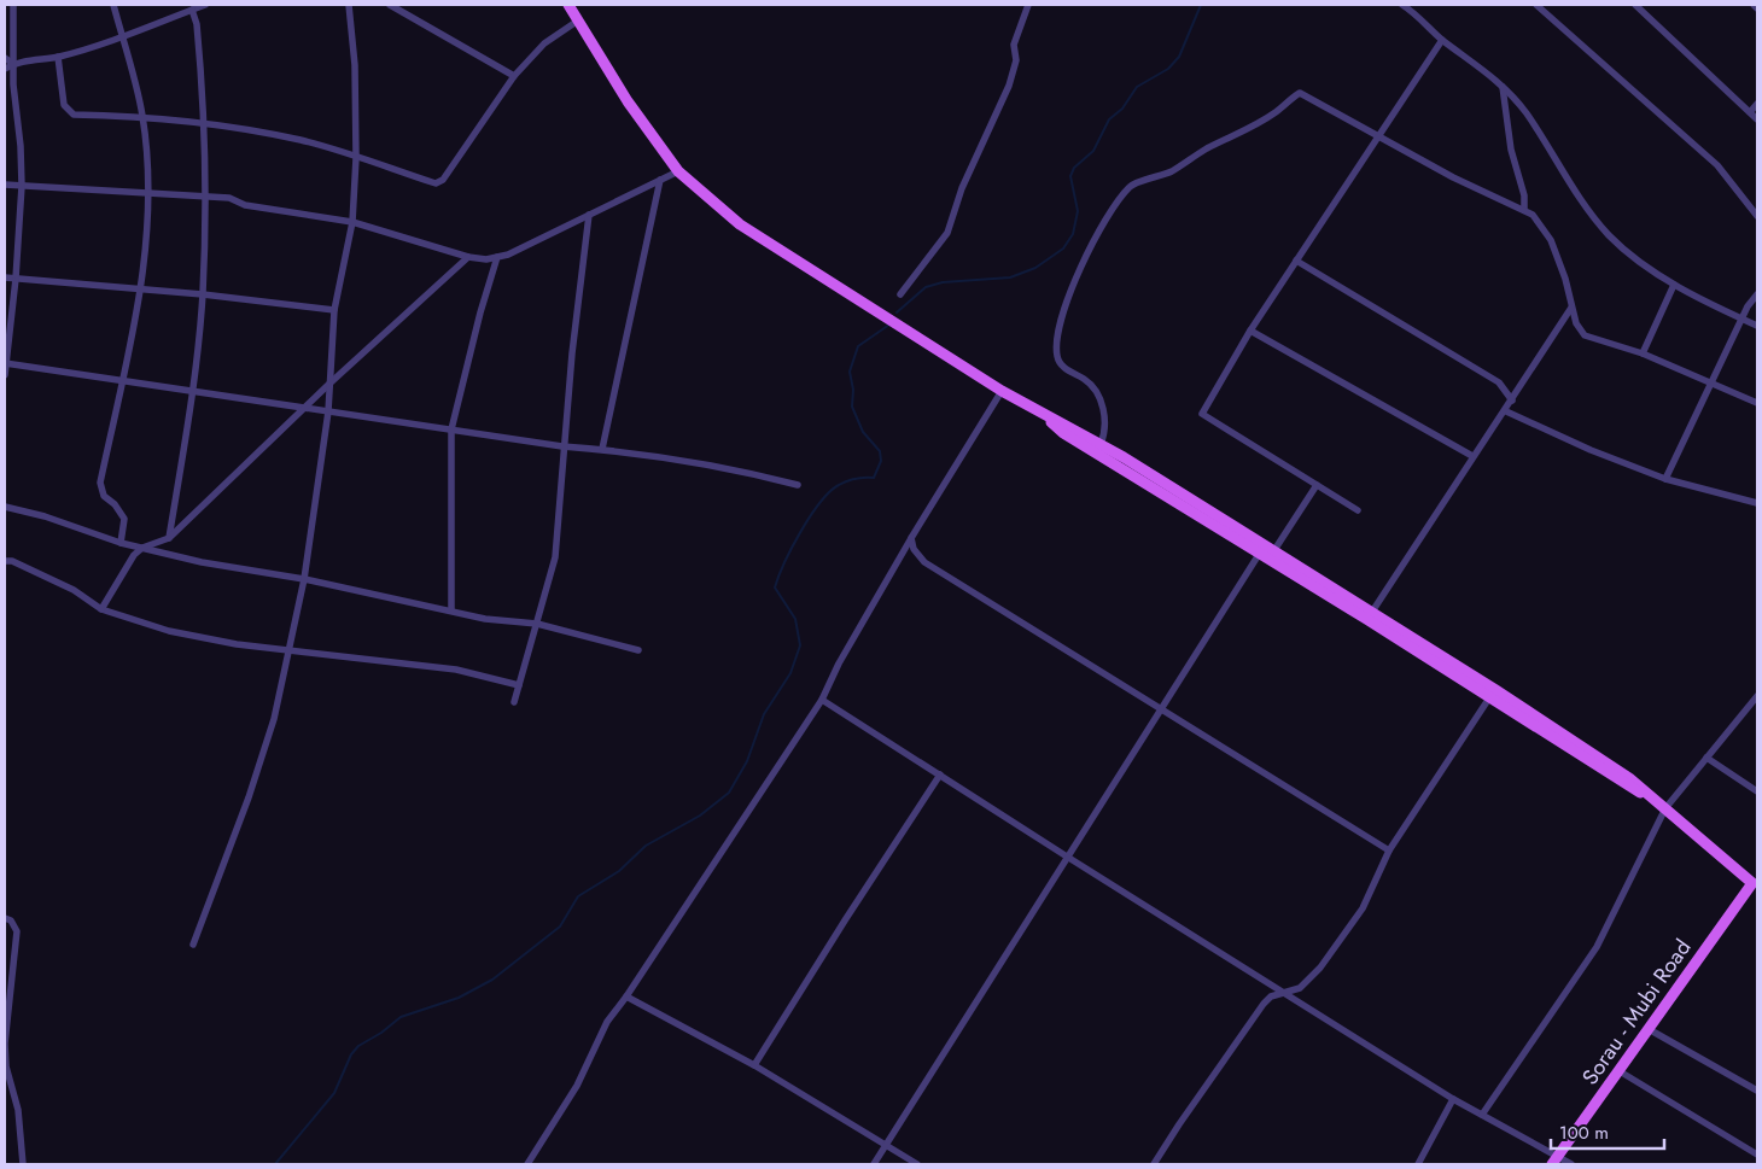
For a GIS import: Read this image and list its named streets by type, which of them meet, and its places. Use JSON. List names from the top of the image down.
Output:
{
  "streets": {
    "main road": ["Sorau - Mubi Road"]
  },
  "scale_bar": "100 m"
}
